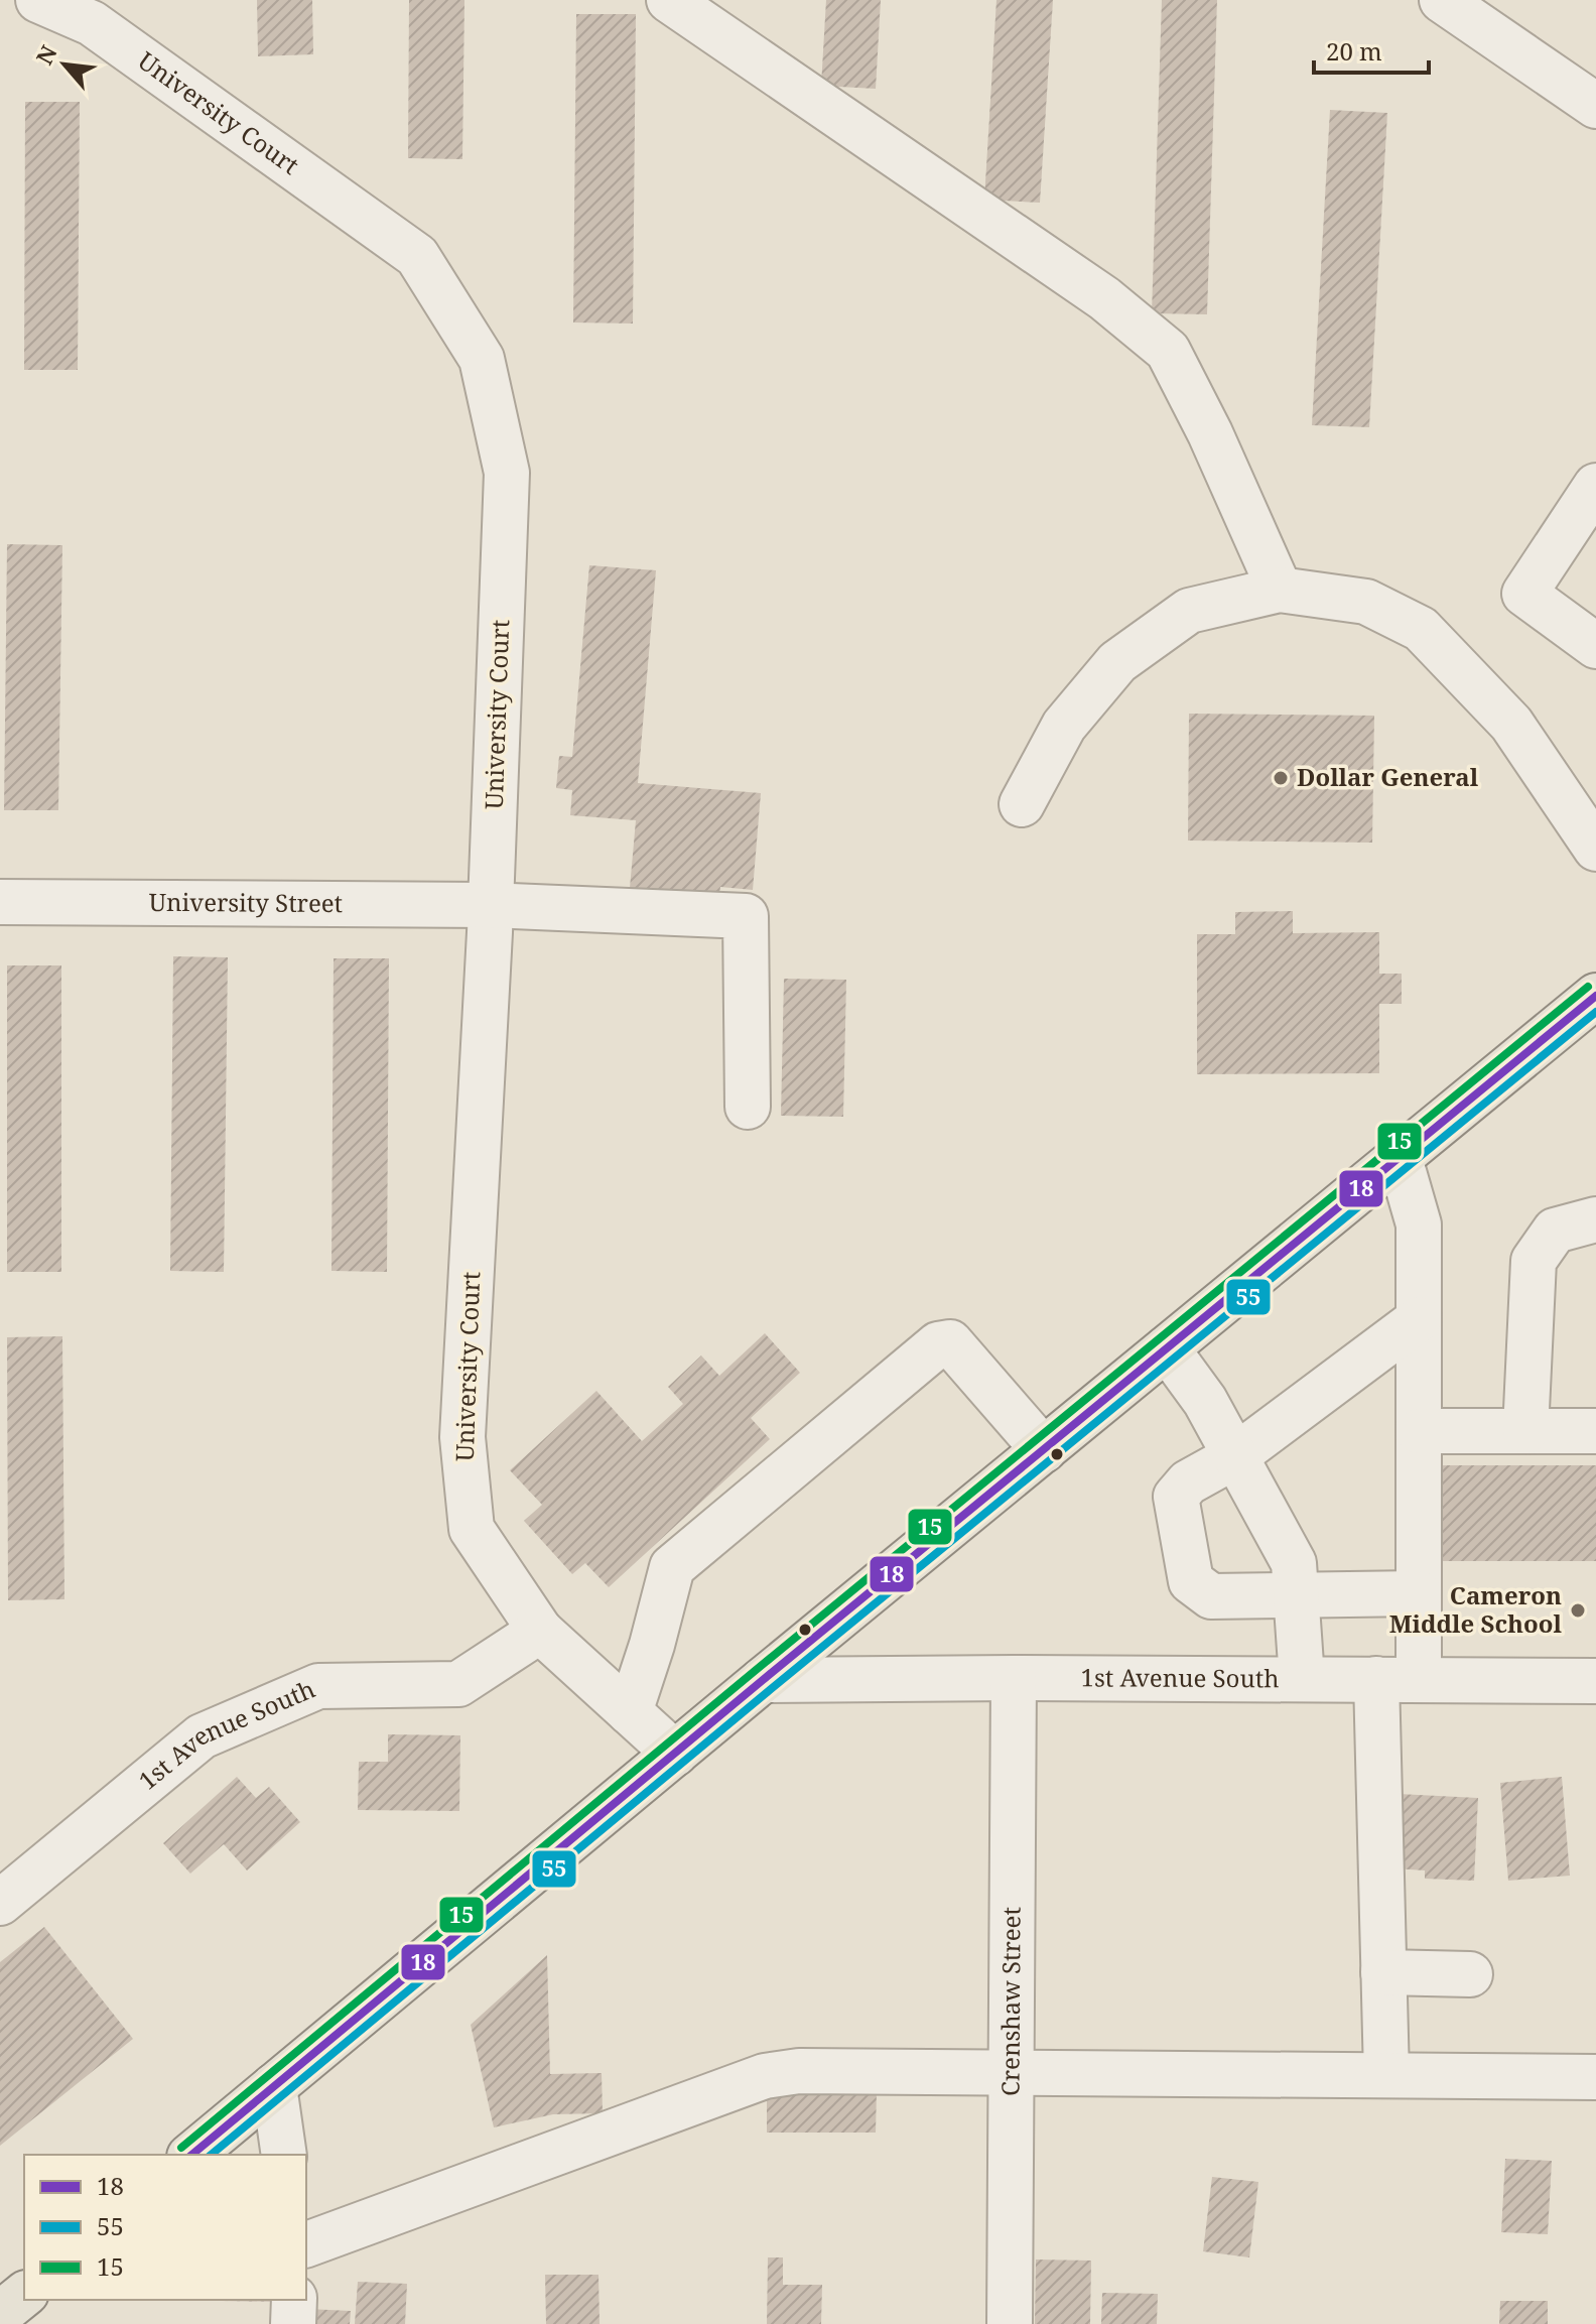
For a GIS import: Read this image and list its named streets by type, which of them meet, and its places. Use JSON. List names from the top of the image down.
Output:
{
  "streets": {
    "street": [
      "University Court",
      "University Street",
      "1st Avenue South",
      "Crenshaw Street"
    ]
  },
  "crossings": [
    ["University Court", "University Street"],
    ["University Court", "1st Avenue South"],
    ["1st Avenue South", "Crenshaw Street"]
  ],
  "places": ["Dollar General", "Cameron Middle School"],
  "lines": ["transit line 15", "transit line 18", "transit line 55"],
  "legend": ["18", "55", "15"],
  "scale_bar": "20 m",
  "north": "top left"
}
